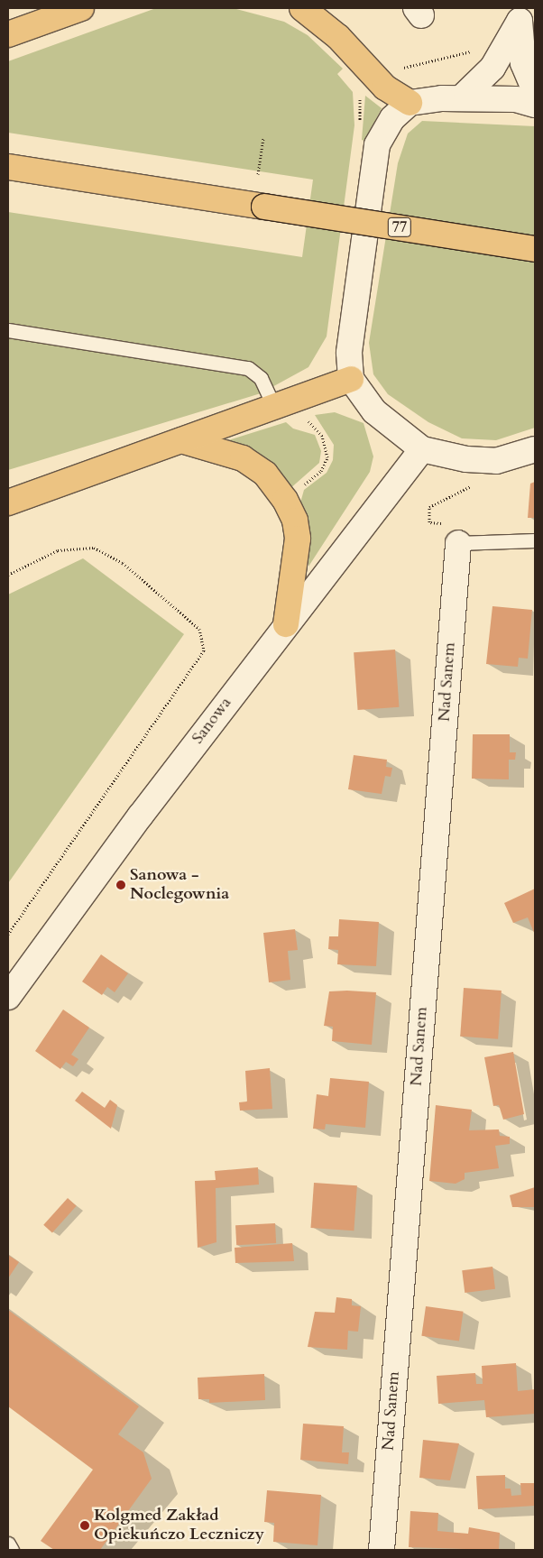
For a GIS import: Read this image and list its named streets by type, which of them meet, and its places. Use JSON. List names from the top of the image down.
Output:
{
  "streets": {
    "main road": ["77", "Nad Sanem", "Sanowa"]
  },
  "places": ["Sanowa - Noclegownia", "Kolgmed Zakład Opiekuńczo Leczniczy"]
}
